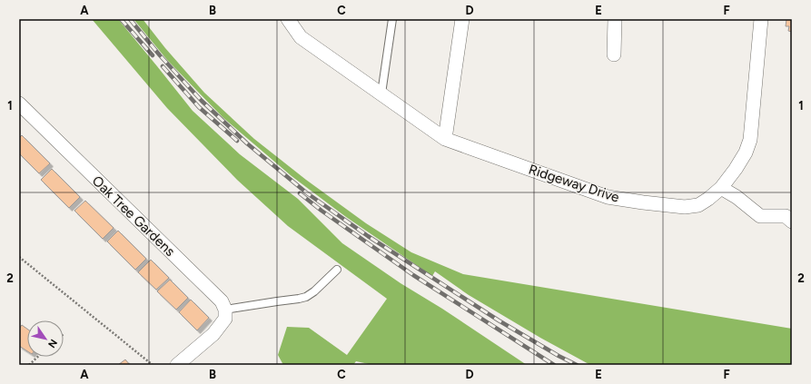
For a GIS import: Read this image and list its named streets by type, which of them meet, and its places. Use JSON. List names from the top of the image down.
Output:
{
  "streets": {
    "street": ["Ridgeway Drive", "Oak Tree Gardens"]
  },
  "north": "bottom right",
  "grid": {
    "columns": [
      "A",
      "B",
      "C",
      "D",
      "E",
      "F"
    ],
    "rows": ["1", "2"]
  }
}
